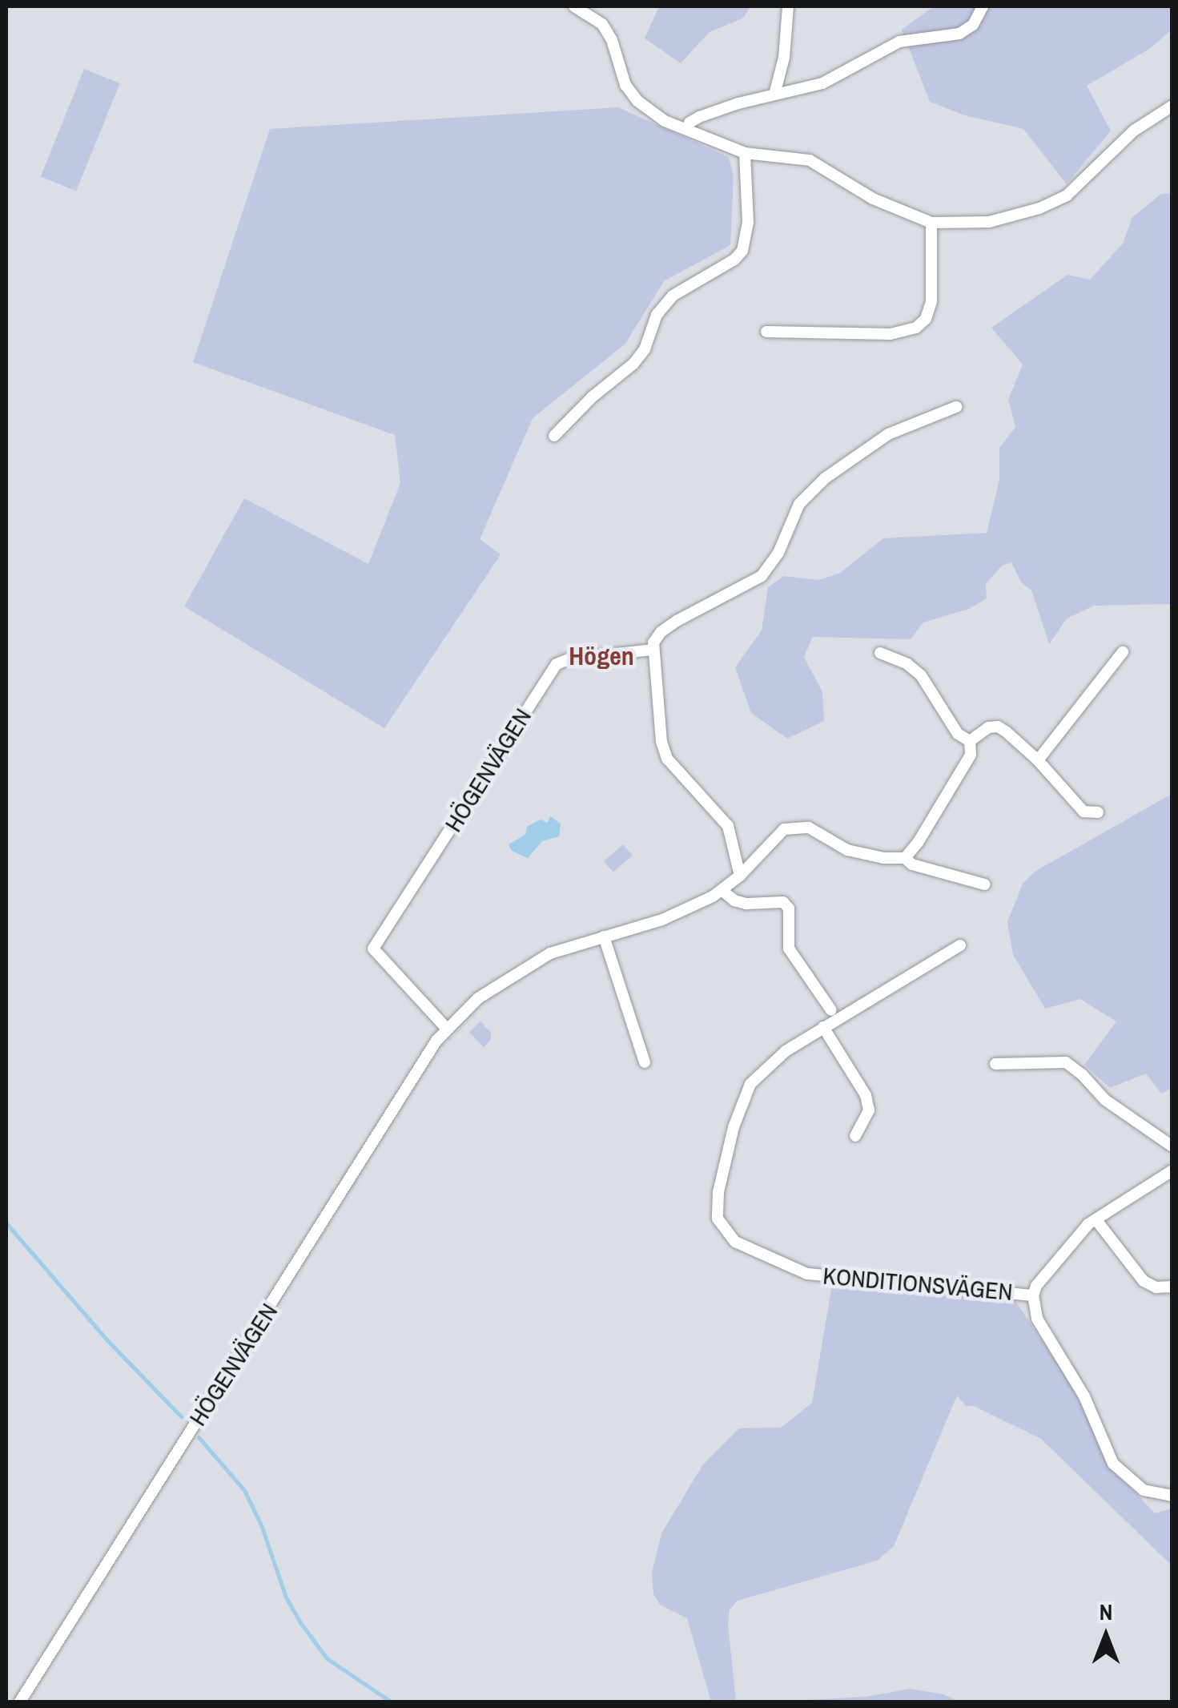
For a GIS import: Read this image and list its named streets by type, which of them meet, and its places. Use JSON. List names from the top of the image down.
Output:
{
  "streets": {
    "street": ["HÖGENVÄGEN", "KONDITIONSVÄGEN"]
  },
  "districts": ["Högen"],
  "north": "top"
}
